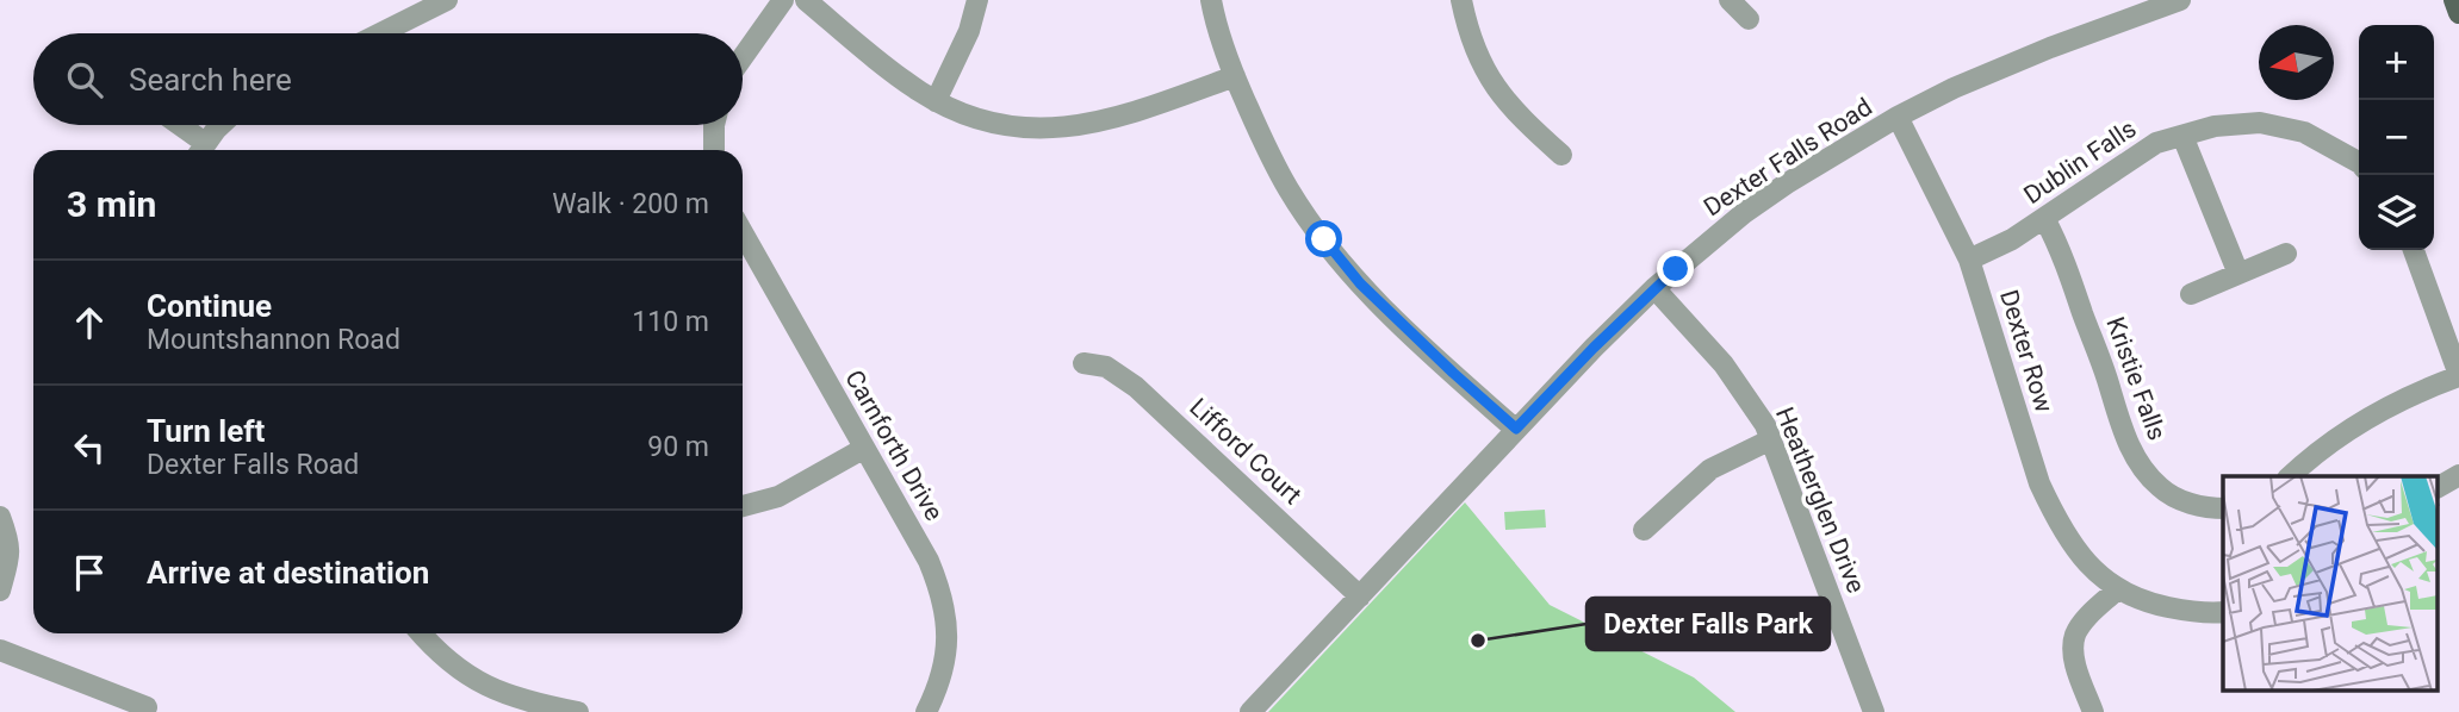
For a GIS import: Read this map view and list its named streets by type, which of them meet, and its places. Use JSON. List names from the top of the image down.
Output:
{
  "streets": {
    "street": [
      "Dexter Falls Road",
      "Dublin Falls",
      "Dexter Row",
      "Kristie Falls",
      "Carnforth Drive",
      "Lifford Court",
      "Heatherglen Drive"
    ]
  },
  "crossings": [
    ["Dexter Falls Road", "Dexter Row"],
    ["Dexter Falls Road", "Lifford Court"],
    ["Dexter Falls Road", "Heatherglen Drive"],
    ["Dublin Falls", "Dexter Row"],
    ["Dublin Falls", "Kristie Falls"]
  ],
  "places": ["Dexter Falls Park"],
  "north": "left",
  "page": {
    "map_buttons": ["+", "−"],
    "search": "Search here",
    "heading": ["3 min", "Walk · 200 m"],
    "list": [
      ["Continue", "Mountshannon Road", "110 m"],
      ["Turn left", "Dexter Falls Road", "90 m"],
      "Arrive at destination"
    ]
  }
}
